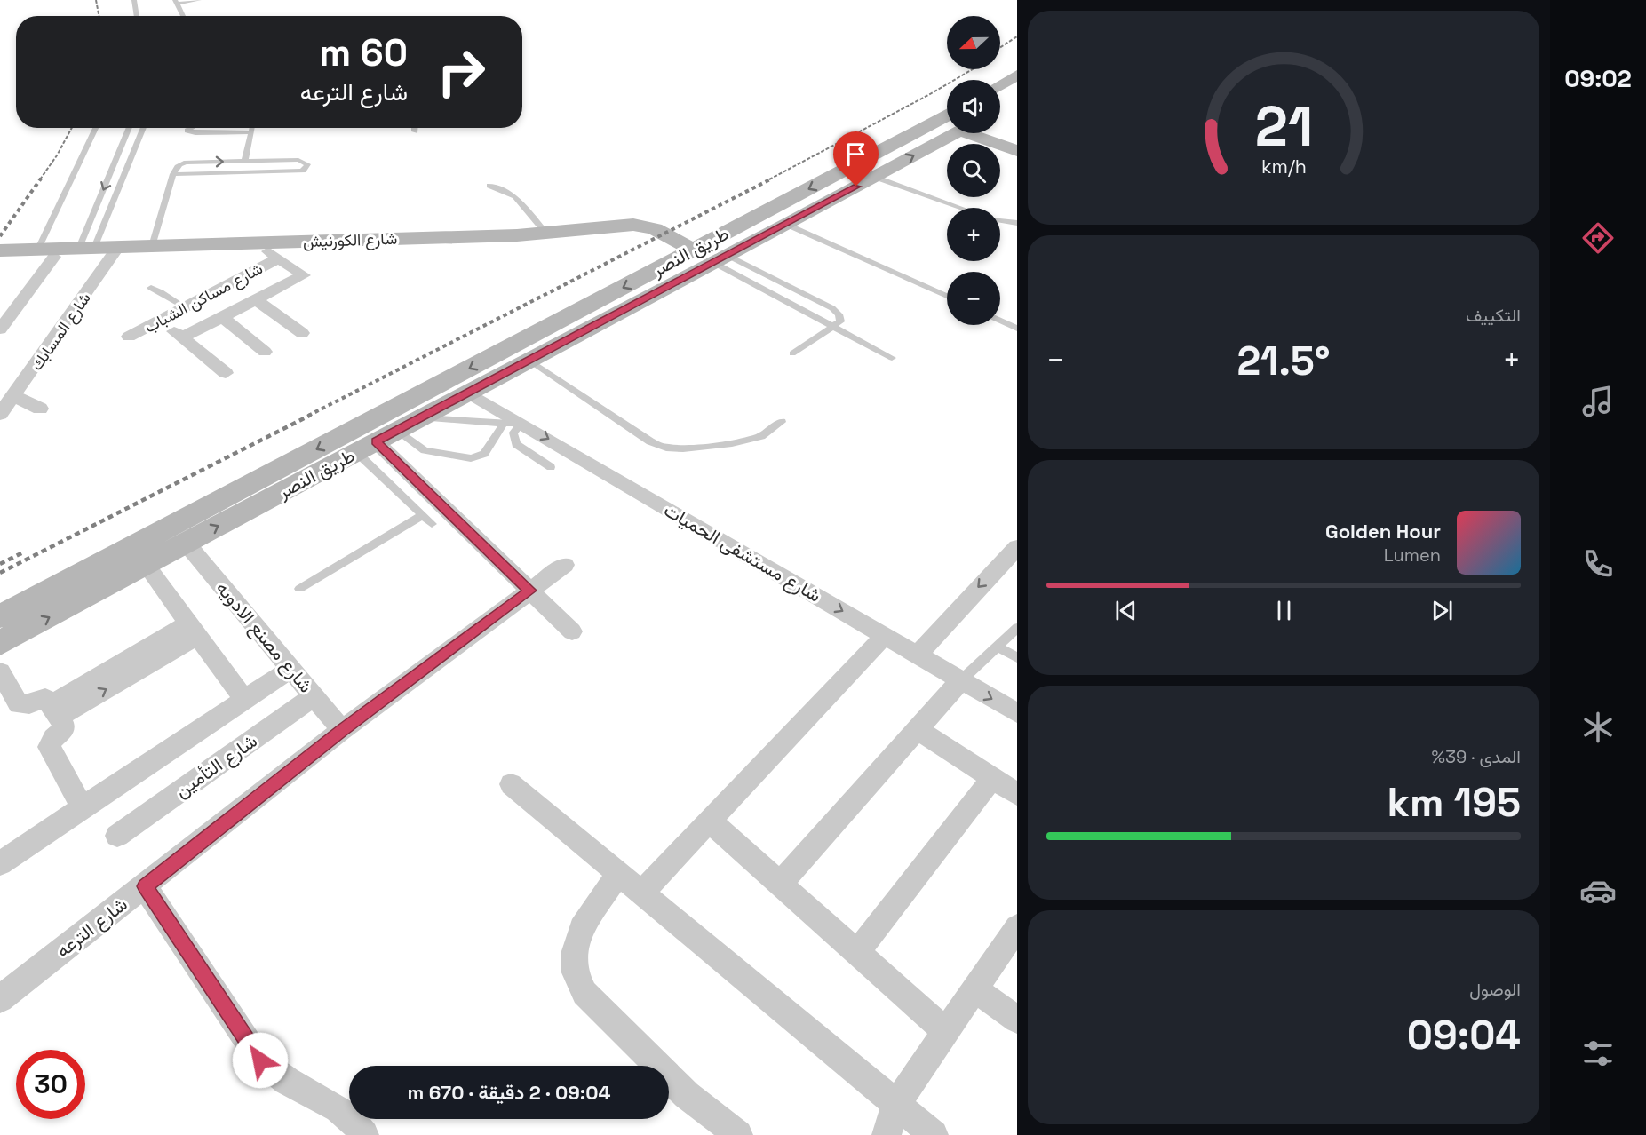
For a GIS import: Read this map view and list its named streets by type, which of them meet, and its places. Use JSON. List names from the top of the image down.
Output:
{
  "streets": {
    "main road": ["شارع الكورنيش", "طريق النصر"],
    "street": [
      "شارع مساكن الشباب",
      "شارع المسابك",
      "شارع مستشفى الحميات",
      "شارع مصنع الادويه",
      "شارع التأمين",
      "شارع الترعه"
    ]
  },
  "crossings": [
    ["شارع الكورنيش", "طريق النصر"],
    ["شارع الكورنيش", "شارع مساكن الشباب"],
    ["شارع الكورنيش", "شارع المسابك"],
    ["طريق النصر", "شارع مستشفى الحميات"],
    ["طريق النصر", "شارع مصنع الادويه"],
    ["شارع مصنع الادويه", "شارع التأمين"],
    ["شارع مصنع الادويه", "شارع الترعه"]
  ],
  "north": "left",
  "page": {
    "tabs": "09:02",
    "map_buttons": ["+", "−"],
    "turn": ["60 m", "شارع الترعه"],
    "tile": [
      "التكييف",
      ["المدى · 39%", "195 km"],
      ["الوصول", "09:04"]
    ],
    "heat": ["−", "21.5°", "+"],
    "song": ["Golden Hour", "Lumen"],
    "limit": "30",
    "trip": "09:04 · 2 دقيقة · 670 m",
    "gauge": ["21", "km/h"]
  }
}
